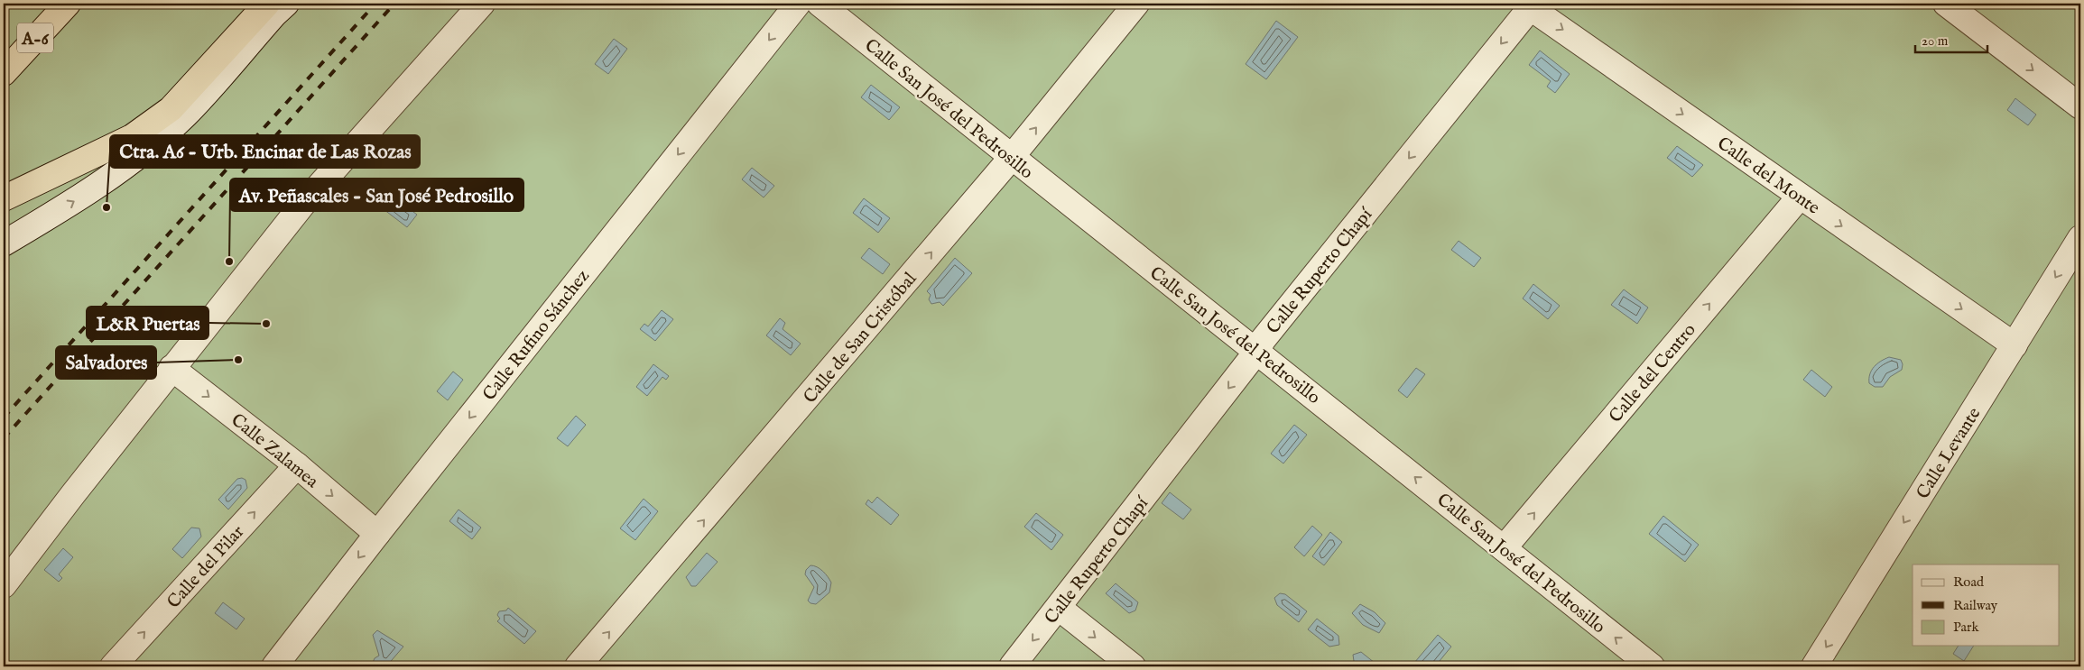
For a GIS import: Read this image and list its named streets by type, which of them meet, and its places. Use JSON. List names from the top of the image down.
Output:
{
  "streets": {
    "highway": ["A-6"],
    "street": [
      "Calle San José del Pedrosillo",
      "Calle del Monte",
      "Calle Ruperto Chapí",
      "Calle Rufino Sánchez",
      "Calle de San Cristóbal",
      "Calle del Centro",
      "Calle Zalamea",
      "Calle Levante",
      "Calle del Pilar"
    ]
  },
  "crossings": [
    ["Calle San José del Pedrosillo", "Calle Ruperto Chapí"],
    ["Calle San José del Pedrosillo", "Calle de San Cristóbal"],
    ["Calle San José del Pedrosillo", "Calle del Centro"],
    ["Calle del Monte", "Calle Ruperto Chapí"],
    ["Calle del Monte", "Calle del Centro"],
    ["Calle del Monte", "Calle Levante"],
    ["Calle Rufino Sánchez", "Calle Zalamea"],
    ["Calle Zalamea", "Calle del Pilar"]
  ],
  "one_way": [
    "Calle San José del Pedrosillo",
    "Calle del Monte",
    "Calle Ruperto Chapí",
    "Calle Rufino Sánchez",
    "Calle de San Cristóbal",
    "Calle del Centro",
    "Calle Zalamea",
    "Calle Levante"
  ],
  "places": [
    "Ctra. A6 - Urb. Encinar de Las Rozas",
    "Av. Peñascales - San José Pedrosillo",
    "L&R Puertas",
    "Salvadores"
  ],
  "legend": ["Road", "Railway", "Park"],
  "scale_bar": "20 m"
}
